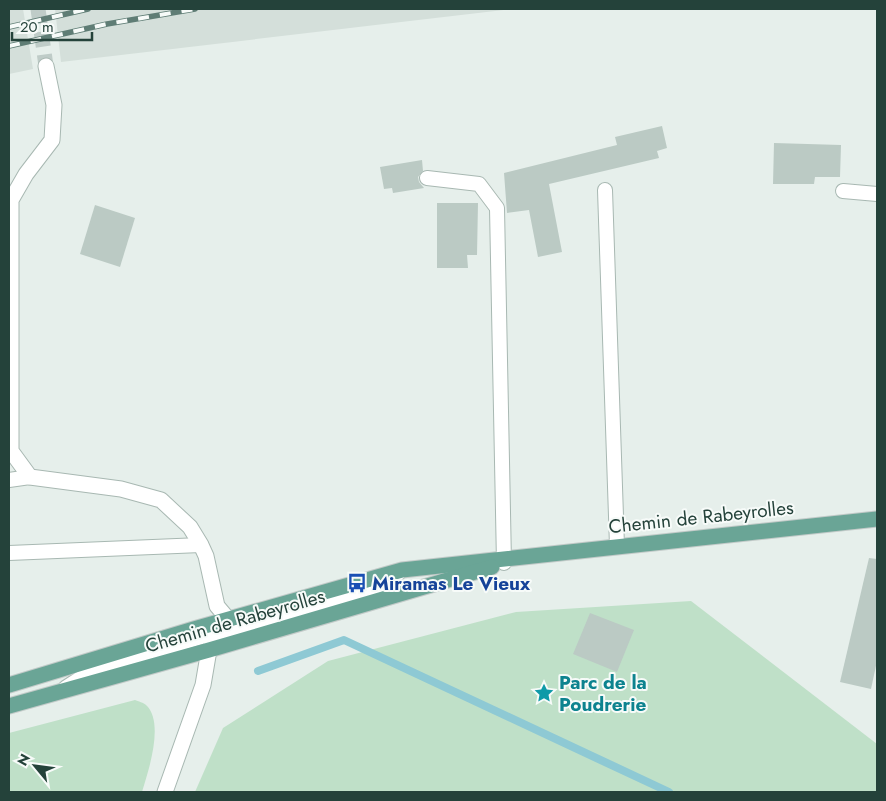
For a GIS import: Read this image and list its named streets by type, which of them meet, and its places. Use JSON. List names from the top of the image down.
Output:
{
  "streets": {
    "main road": ["Chemin de Rabeyrolles"]
  },
  "places": {
    "bus stop": ["Miramas Le Vieux"],
    "place": ["Parc de la Poudrerie"]
  },
  "scale_bar": "20 m",
  "north": "top left"
}
